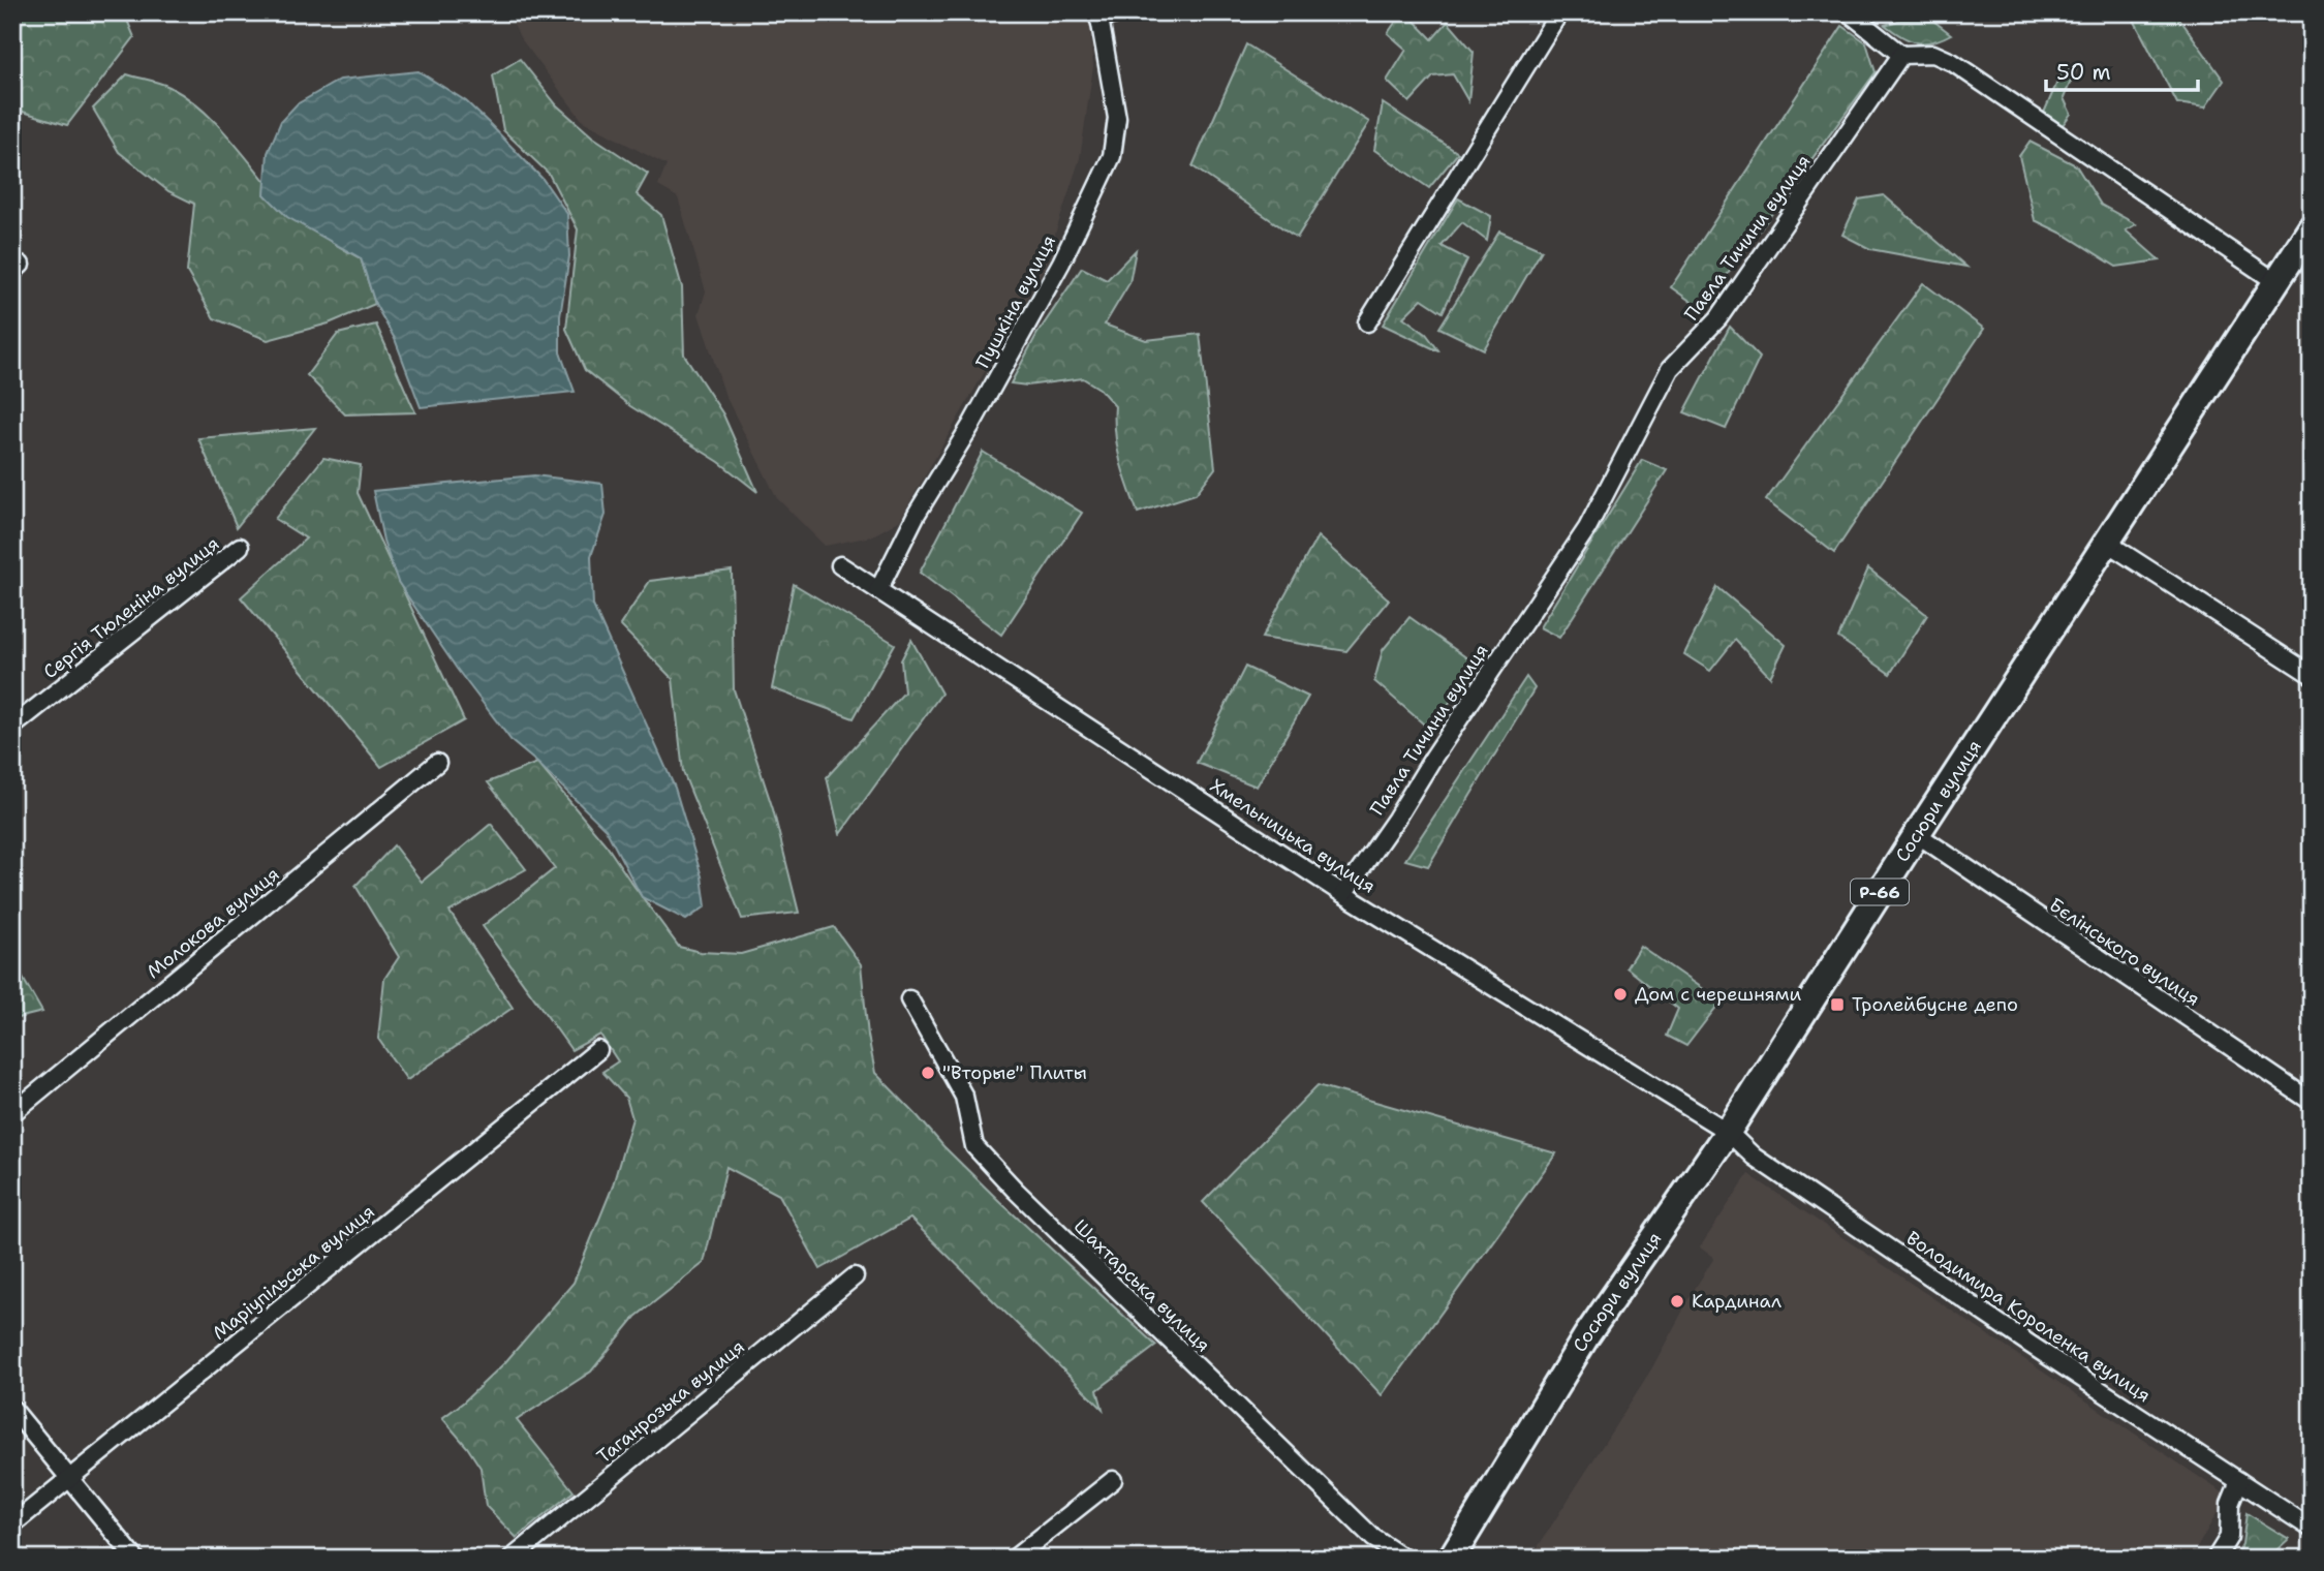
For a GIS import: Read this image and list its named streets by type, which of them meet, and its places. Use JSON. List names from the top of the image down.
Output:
{
  "streets": {
    "main road": ["Сосюри вулиця", "Р-66"],
    "street": [
      "Павла Тичини вулиця",
      "Пушкіна вулиця",
      "Сергія Тюленіна вулиця",
      "Хмельницька вулиця",
      "Молокова вулиця",
      "Бєлінського вулиця",
      "Маріупільська вулиця",
      "Шахтарська вулиця",
      "Володимира Короленка вулиця",
      "Таганрозька вулиця"
    ]
  },
  "crossings": [
    ["Павла Тичини вулиця", "Хмельницька вулиця"],
    ["Пушкіна вулиця", "Хмельницька вулиця"],
    ["Сосюри вулиця", "Хмельницька вулиця"],
    ["Сосюри вулиця", "Бєлінського вулиця"],
    ["Сосюри вулиця", "Володимира Короленка вулиця"],
    ["Хмельницька вулиця", "Володимира Короленка вулиця"]
  ],
  "places": {
    "other": ["Дом с черешнями", "\"Вторые\" Плиты", "Кардинал"],
    "transit": ["Тролейбусне депо"]
  },
  "scale_bar": "50 m"
}
